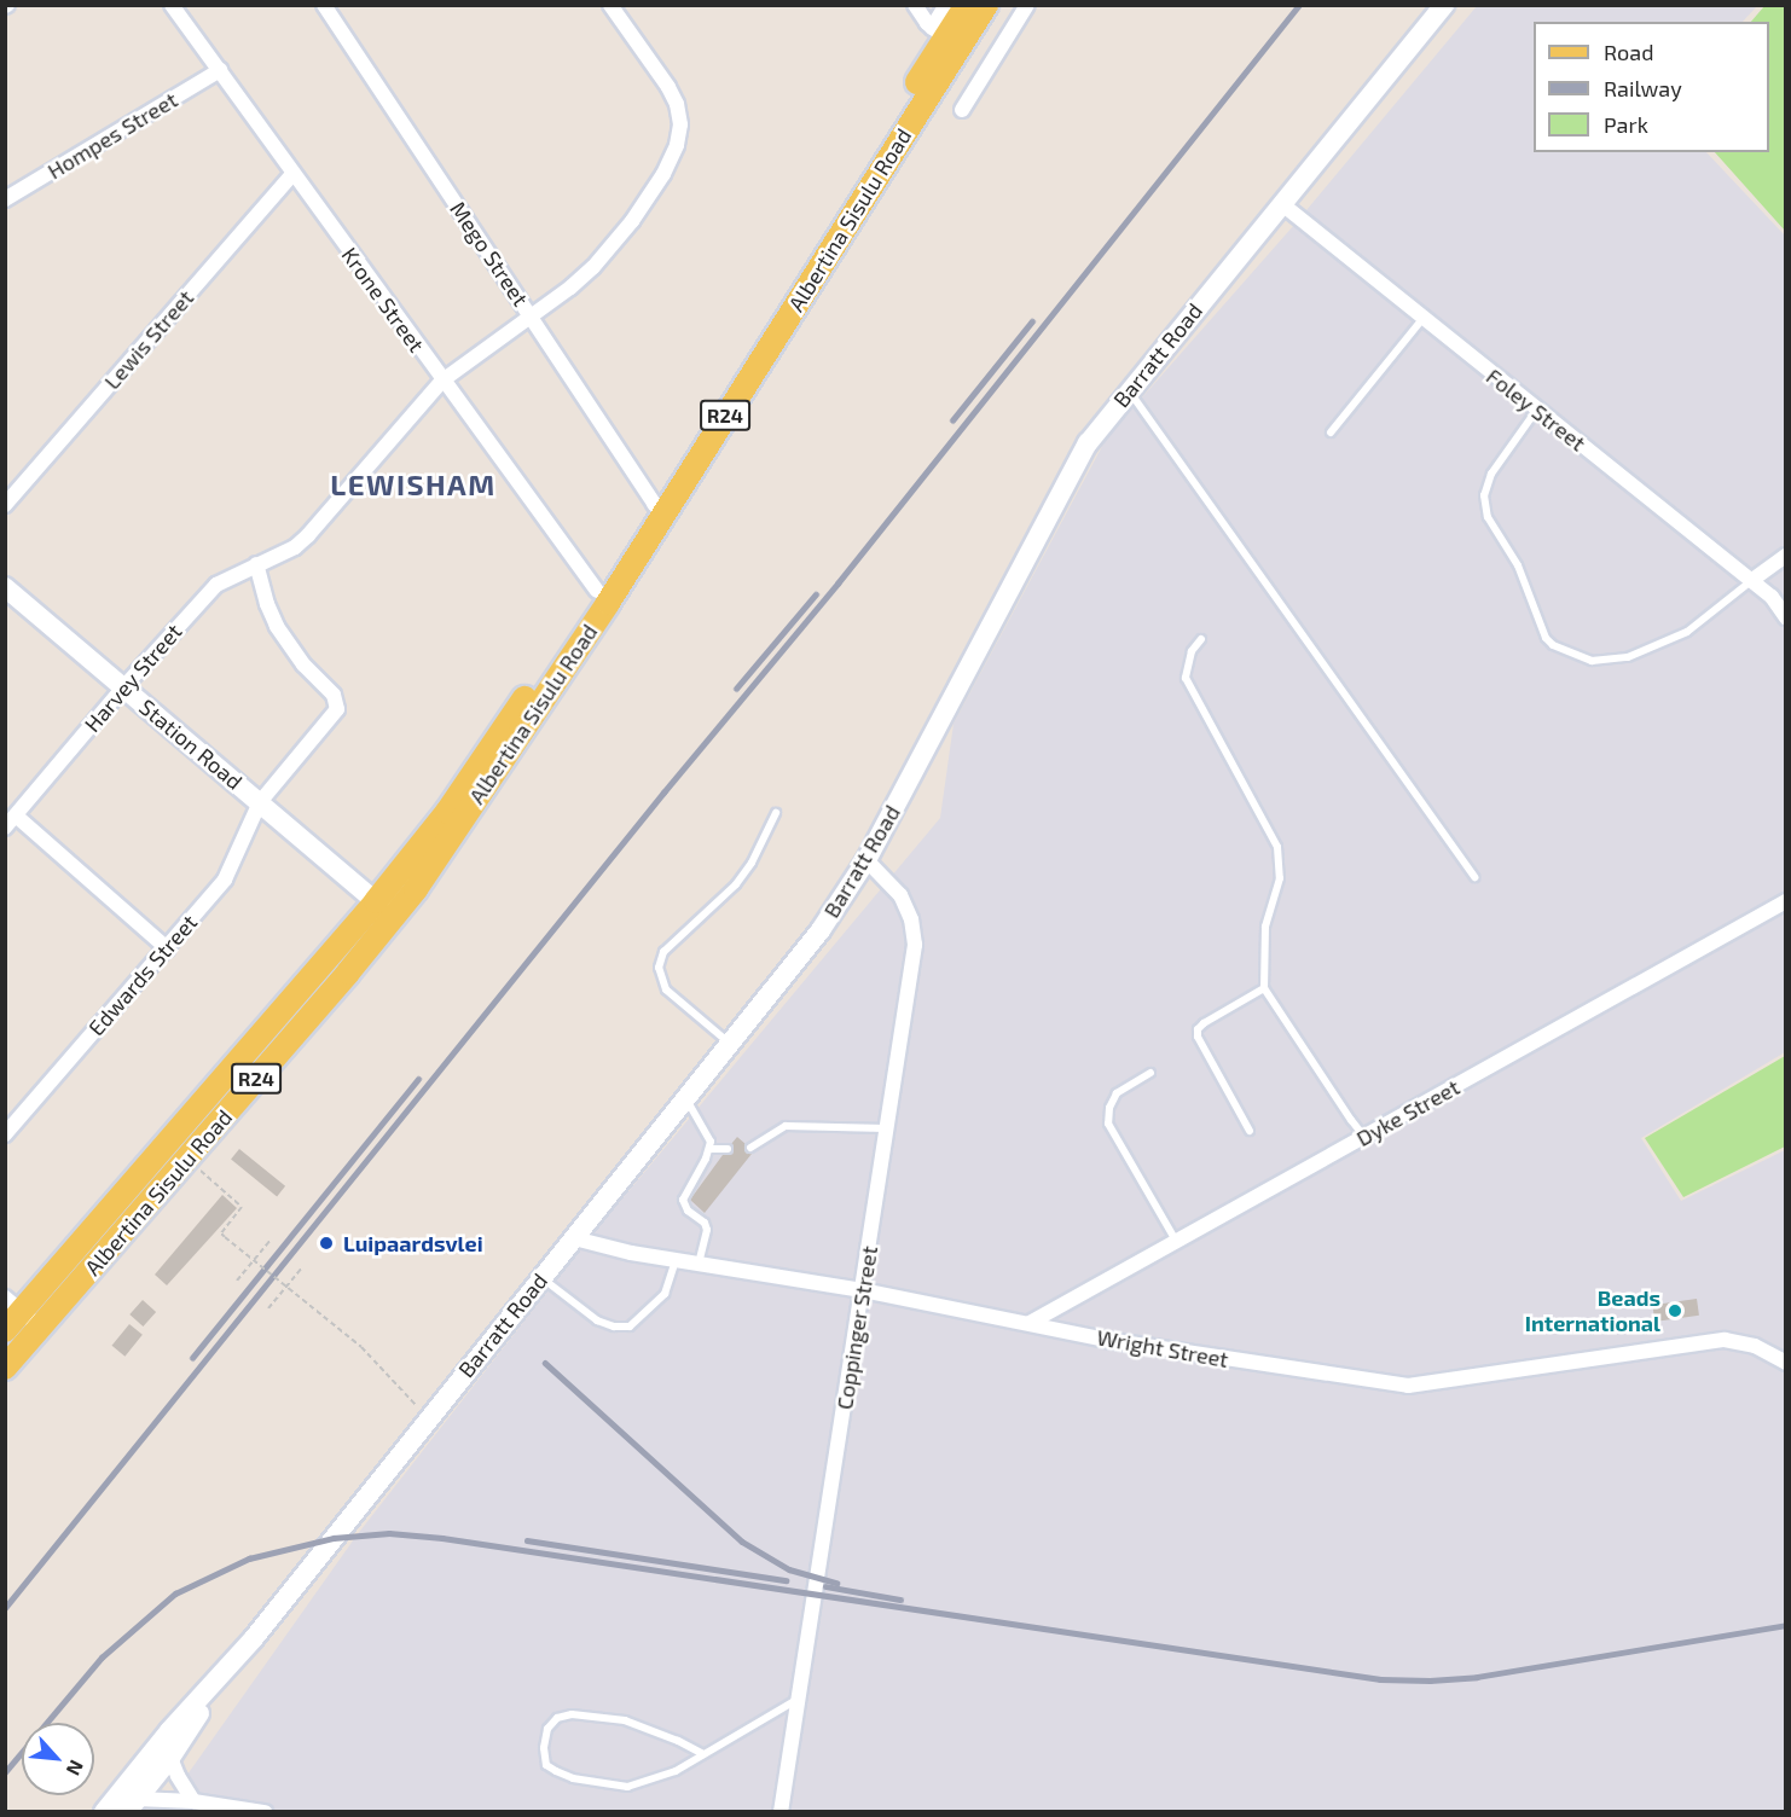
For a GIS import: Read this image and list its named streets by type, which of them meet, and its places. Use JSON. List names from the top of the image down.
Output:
{
  "streets": {
    "main road": [
      "Albertina Sisulu Road",
      "Barratt Road",
      "R24",
      "Station Road"
    ],
    "street": [
      "Hompes Street",
      "Mego Street",
      "Krone Street",
      "Lewis Street",
      "Foley Street",
      "Harvey Street",
      "Edwards Street",
      "Dyke Street",
      "Coppinger Street",
      "Wright Street"
    ]
  },
  "crossings": [
    ["Hompes Street", "Krone Street"],
    ["Albertina Sisulu Road", "Mego Street"],
    ["Albertina Sisulu Road", "Krone Street"],
    ["Albertina Sisulu Road", "Station Road"],
    ["Mego Street", "Harvey Street"],
    ["Krone Street", "Lewis Street"],
    ["Krone Street", "Harvey Street"],
    ["Barratt Road", "Foley Street"],
    ["Barratt Road", "Coppinger Street"],
    ["Barratt Road", "Wright Street"],
    ["Harvey Street", "Station Road"],
    ["Harvey Street", "Edwards Street"],
    ["Station Road", "Edwards Street"],
    ["Dyke Street", "Wright Street"],
    ["Coppinger Street", "Wright Street"]
  ],
  "districts": ["LEWISHAM"],
  "places": ["Luipaardsvlei", "Beads International"],
  "legend": ["Road", "Railway", "Park"],
  "north": "bottom right"
}
